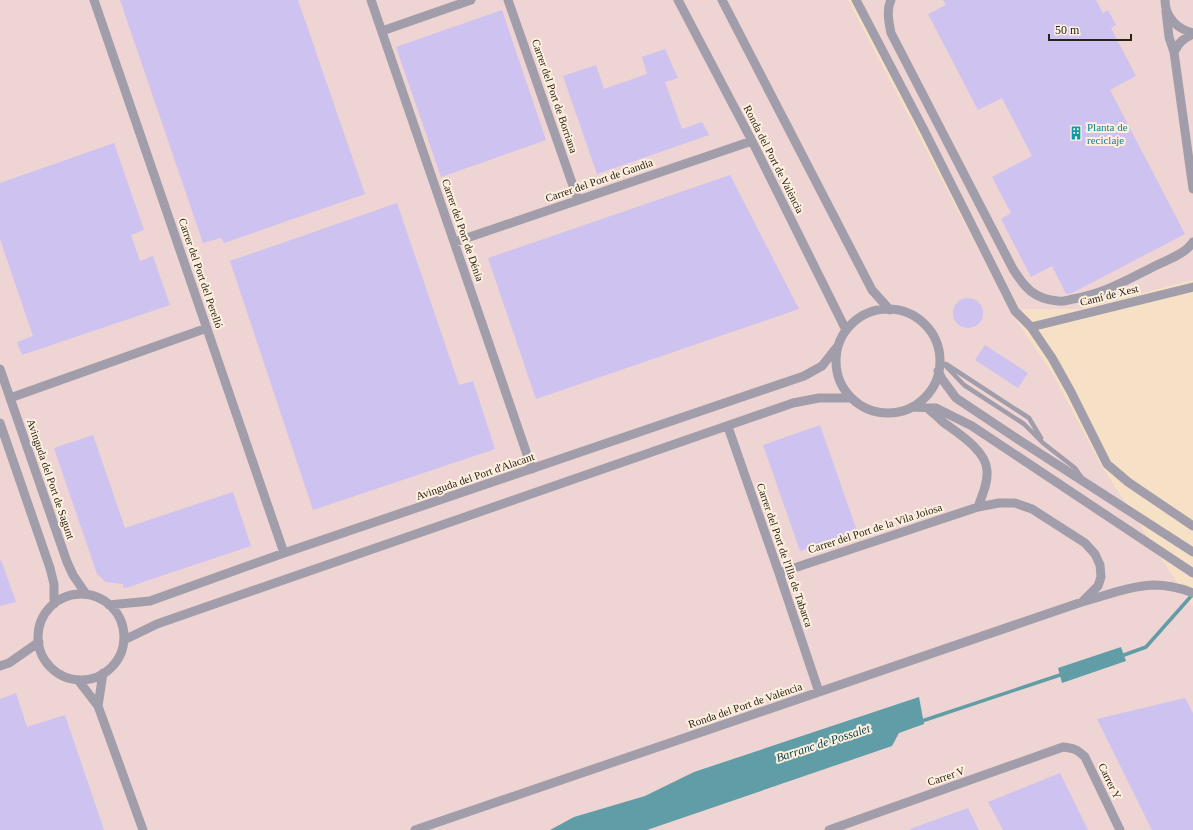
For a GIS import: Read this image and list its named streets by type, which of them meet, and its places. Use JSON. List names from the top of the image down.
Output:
{
  "streets": {
    "street": [
      "Carrer del Port de Borriana",
      "Ronda del Port de València",
      "Carrer del Port de Gandia",
      "Carrer del Port de Dénia",
      "Carrer del Port del Perelló",
      "Camí de Xest",
      "Avinguda del Port d'Alacant",
      "Avinguda del Port de Sagunt",
      "Carrer del Port de la Vila Joiosa",
      "Carrer del Port de l'Illa de Tabarca",
      "Carrer V",
      "Carrer Y"
    ]
  },
  "crossings": [
    ["Carrer del Port de Borriana", "Carrer del Port de Gandia"],
    ["Ronda del Port de València", "Carrer del Port de Gandia"],
    ["Ronda del Port de València", "Avinguda del Port d'Alacant"],
    ["Ronda del Port de València", "Carrer del Port de la Vila Joiosa"],
    ["Ronda del Port de València", "Carrer del Port de l'Illa de Tabarca"],
    ["Carrer del Port de Gandia", "Carrer del Port de Dénia"],
    ["Carrer del Port de Dénia", "Avinguda del Port d'Alacant"],
    ["Carrer del Port del Perelló", "Avinguda del Port d'Alacant"],
    ["Avinguda del Port d'Alacant", "Avinguda del Port de Sagunt"],
    ["Carrer del Port de la Vila Joiosa", "Carrer del Port de l'Illa de Tabarca"],
    ["Carrer V", "Carrer Y"]
  ],
  "water": ["Barranc de Possalet"],
  "places": {
    "building": ["Planta de reciclaje"]
  },
  "scale_bar": "50 m"
}
